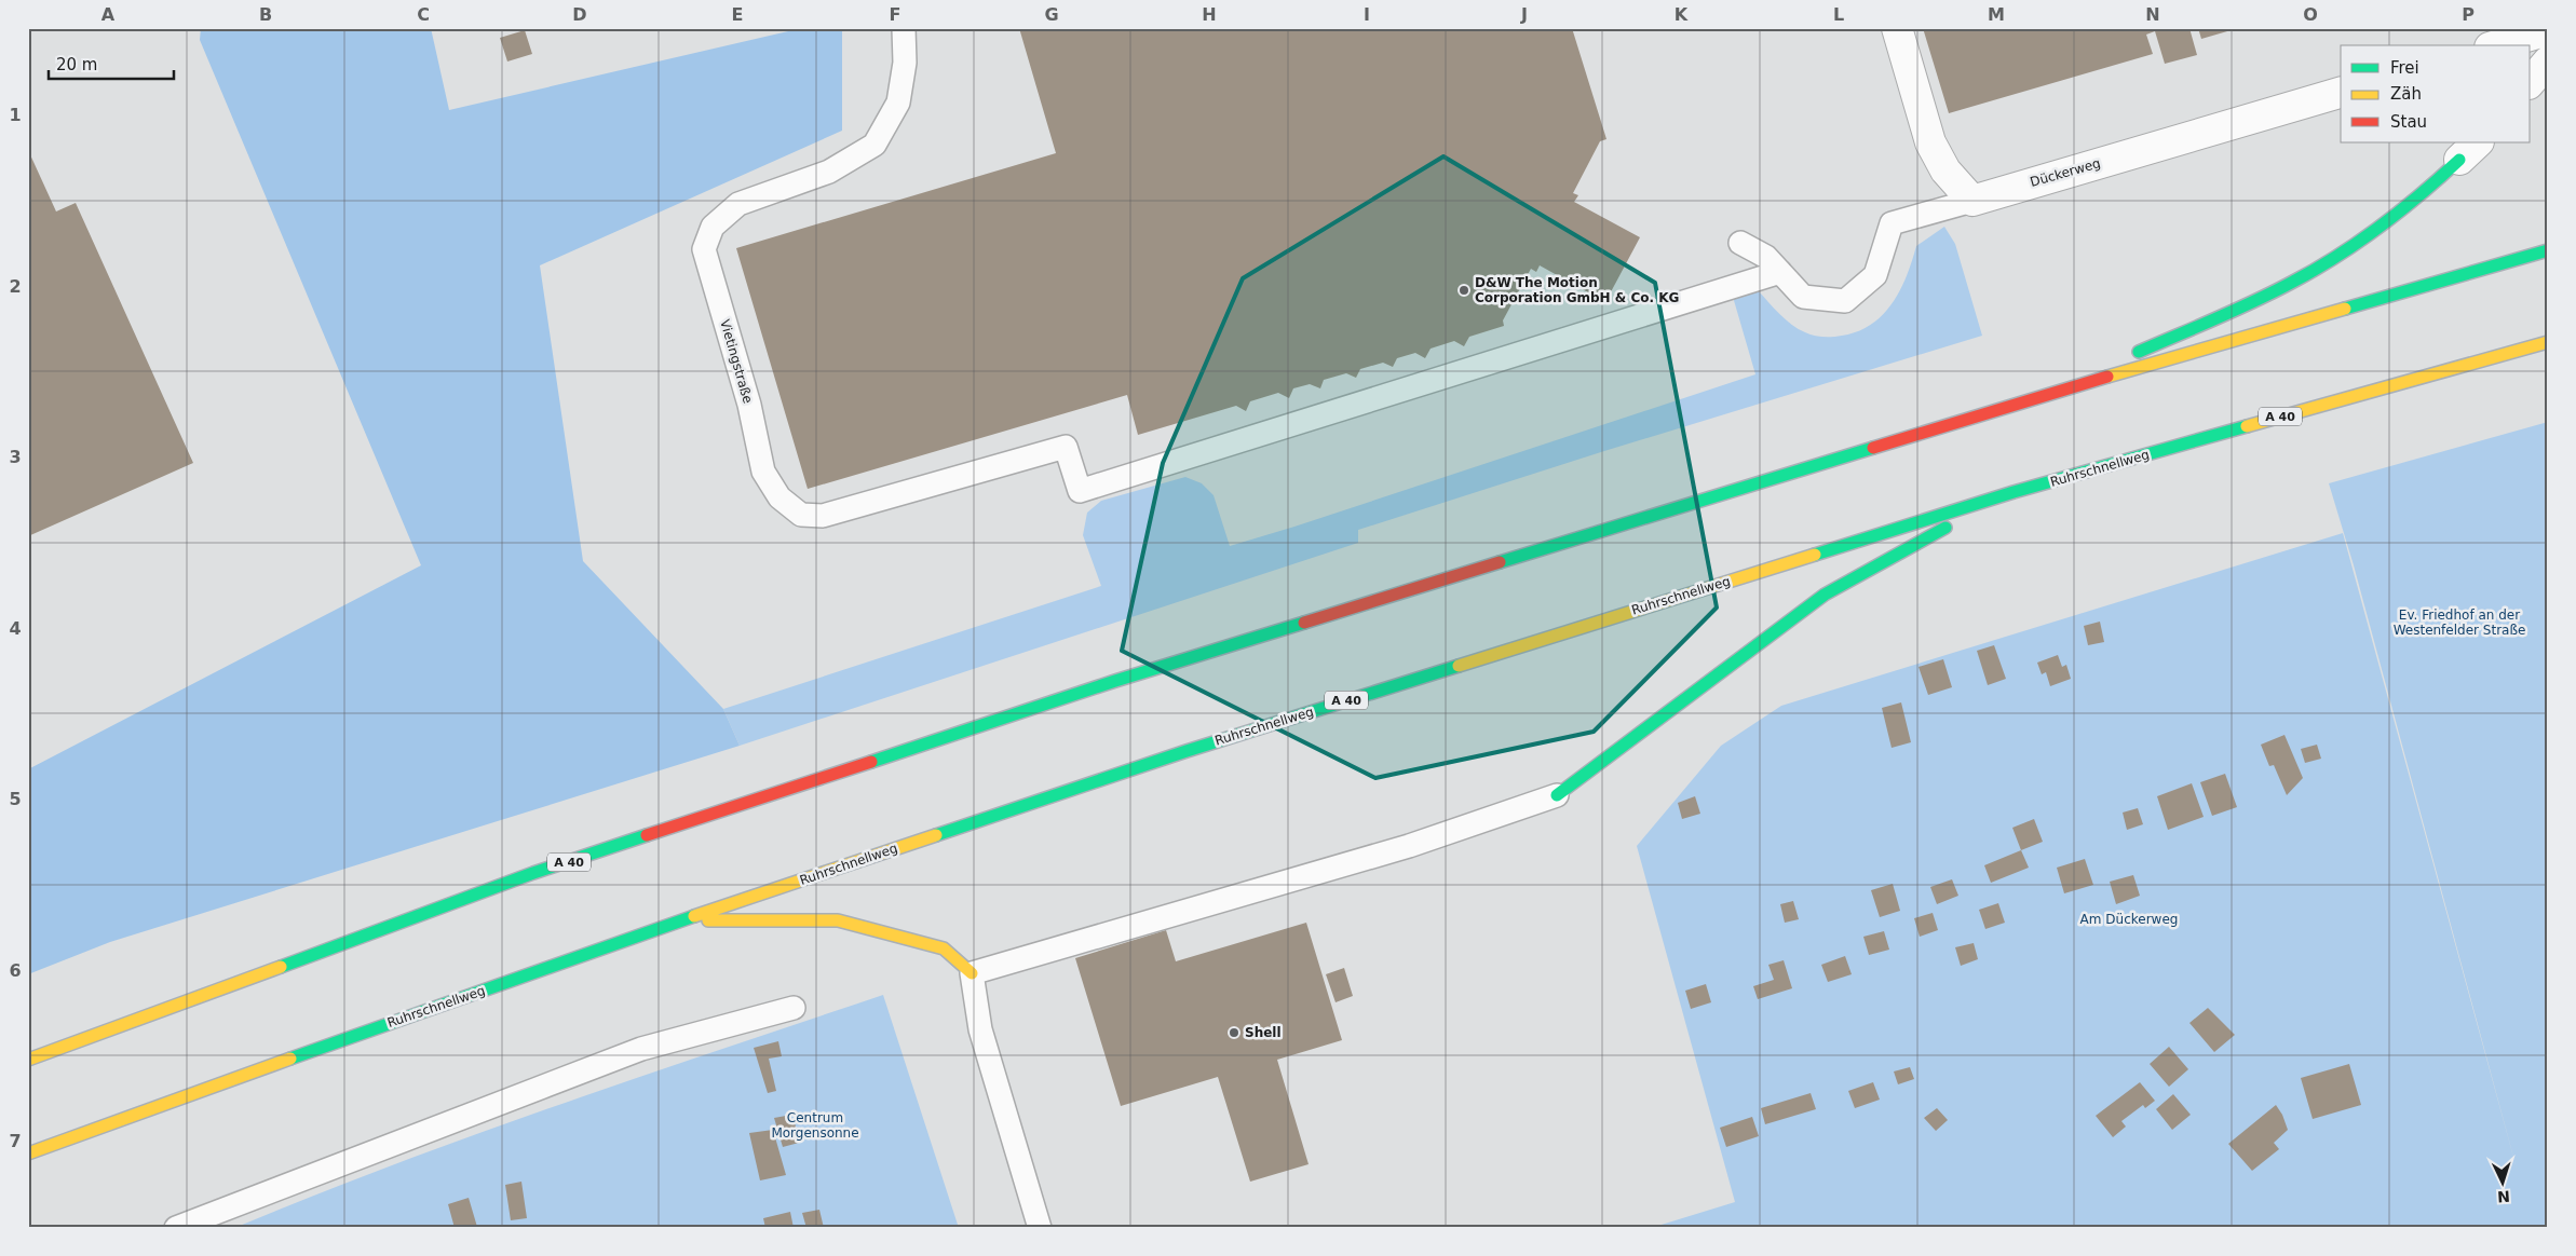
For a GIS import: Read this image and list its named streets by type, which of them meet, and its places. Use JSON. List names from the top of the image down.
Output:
{
  "streets": {
    "highway": ["A 40", "Ruhrschnellweg"],
    "street": ["Dückerweg"],
    "lane": ["Vietingstraße"]
  },
  "parks": ["Ev. Friedhof an der Westenfelder Straße", "Am Dückerweg", "Centrum Morgensonne"],
  "places": ["D&W The Motion Corporation GmbH & Co. KG", "Shell"],
  "legend": ["Frei", "Zäh", "Stau"],
  "scale_bar": "20 m",
  "north": "bottom",
  "grid": {
    "columns": [
      "A",
      "B",
      "C",
      "D",
      "E",
      "F",
      "G",
      "H",
      "I",
      "J",
      "K",
      "L",
      "M",
      "N",
      "O",
      "P"
    ],
    "rows": [
      "1",
      "2",
      "3",
      "4",
      "5",
      "6",
      "7"
    ]
  }
}
